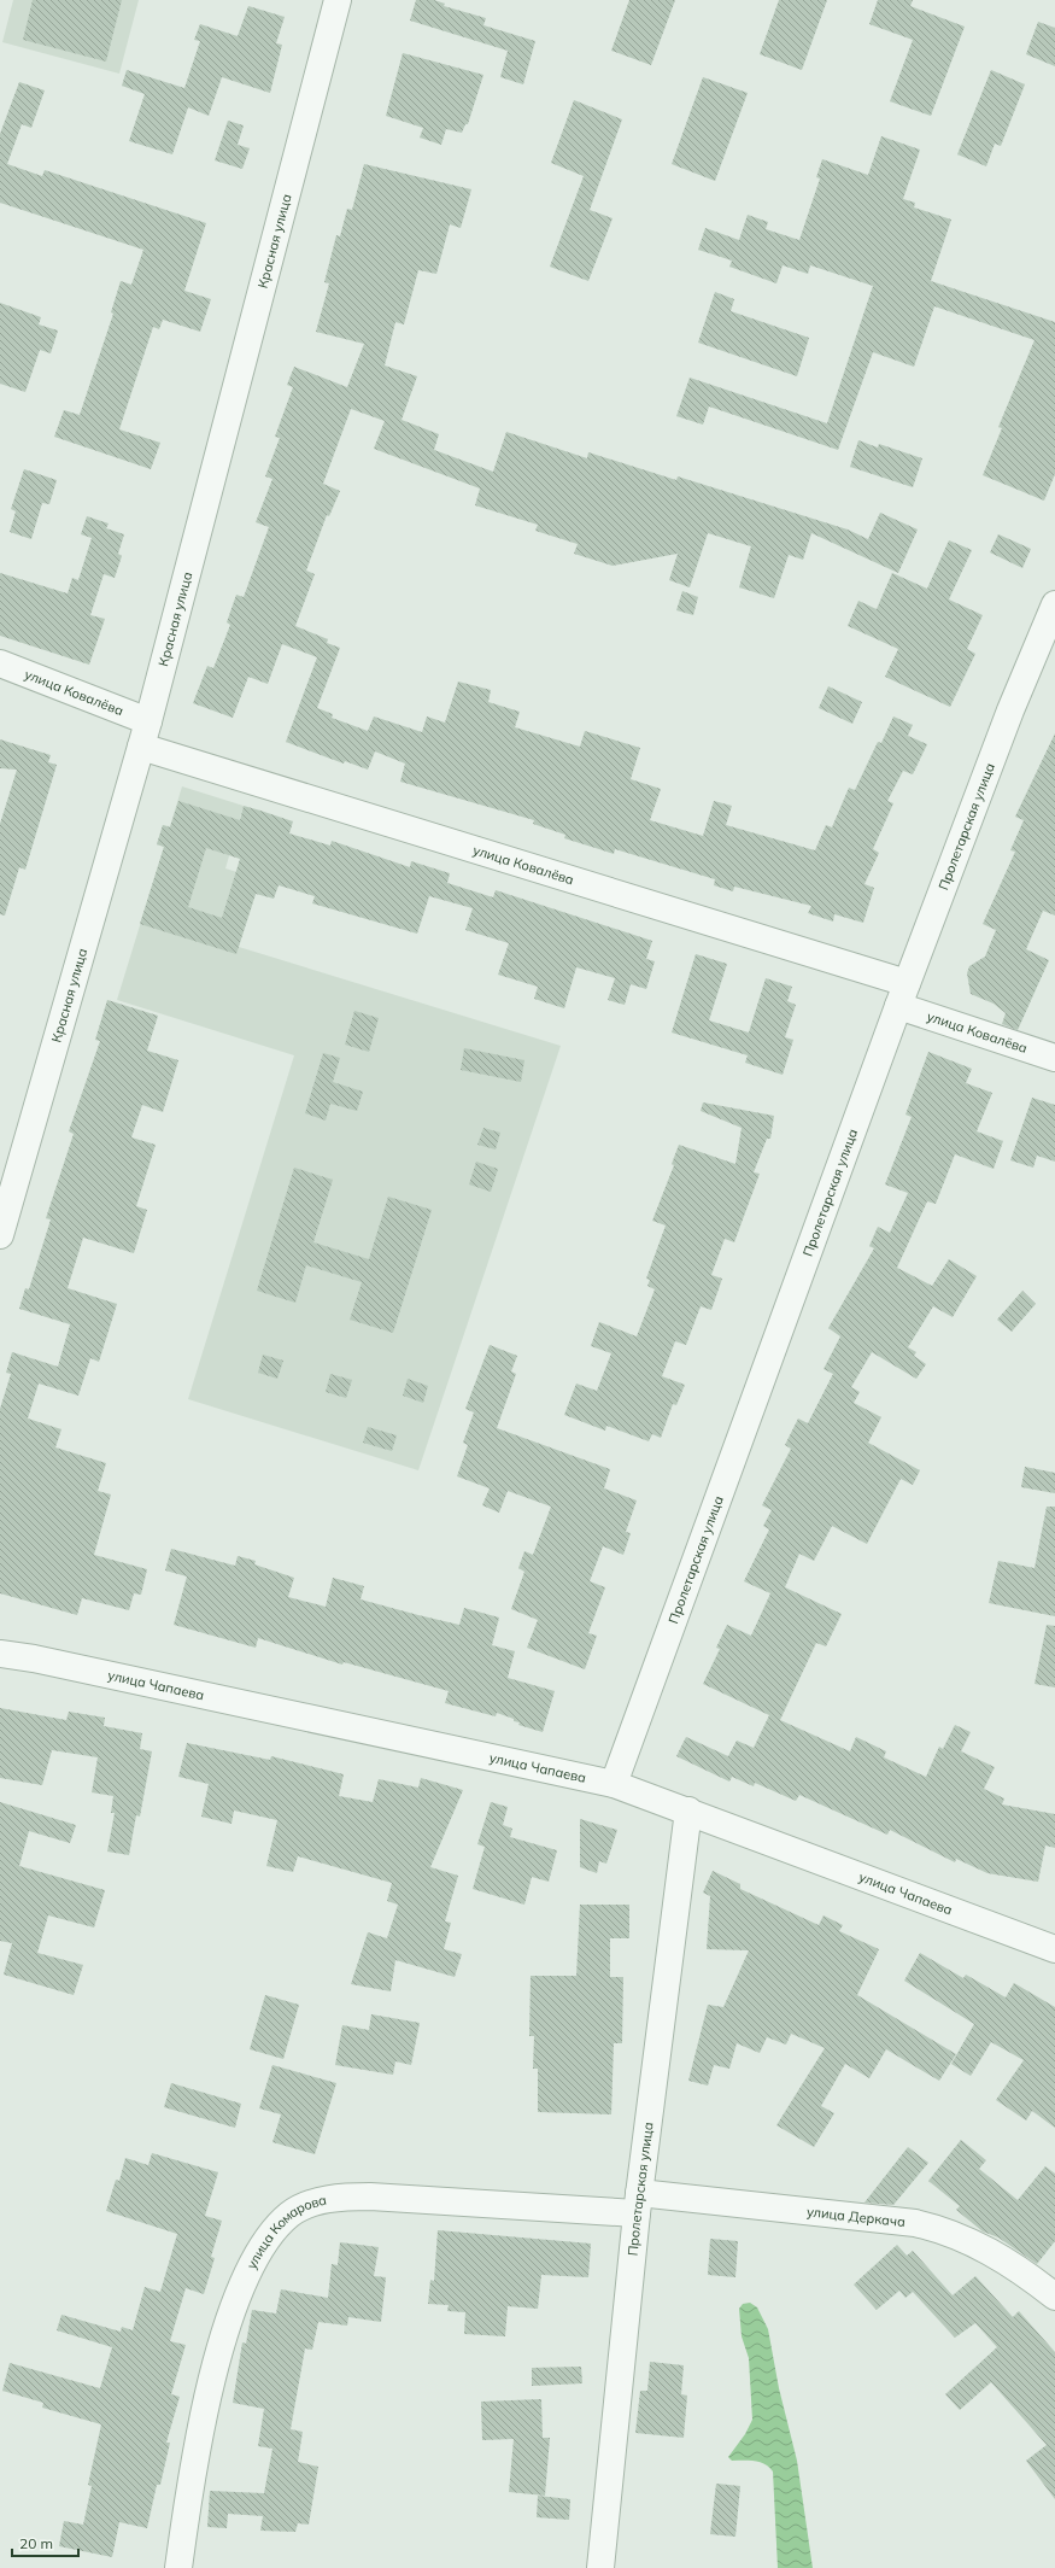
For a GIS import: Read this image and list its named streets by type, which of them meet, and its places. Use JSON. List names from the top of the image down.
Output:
{
  "streets": {
    "street": [
      "Красная улица",
      "улица Ковалёва",
      "Пролетарская улица",
      "улица Чапаева",
      "улица Деркача",
      "улица Комарова"
    ]
  },
  "crossings": [
    ["Красная улица", "улица Ковалёва"],
    ["улица Ковалёва", "Пролетарская улица"],
    ["Пролетарская улица", "улица Чапаева"],
    ["Пролетарская улица", "улица Деркача"],
    ["Пролетарская улица", "улица Комарова"],
    ["улица Деркача", "улица Комарова"]
  ],
  "scale_bar": "20 m"
}
